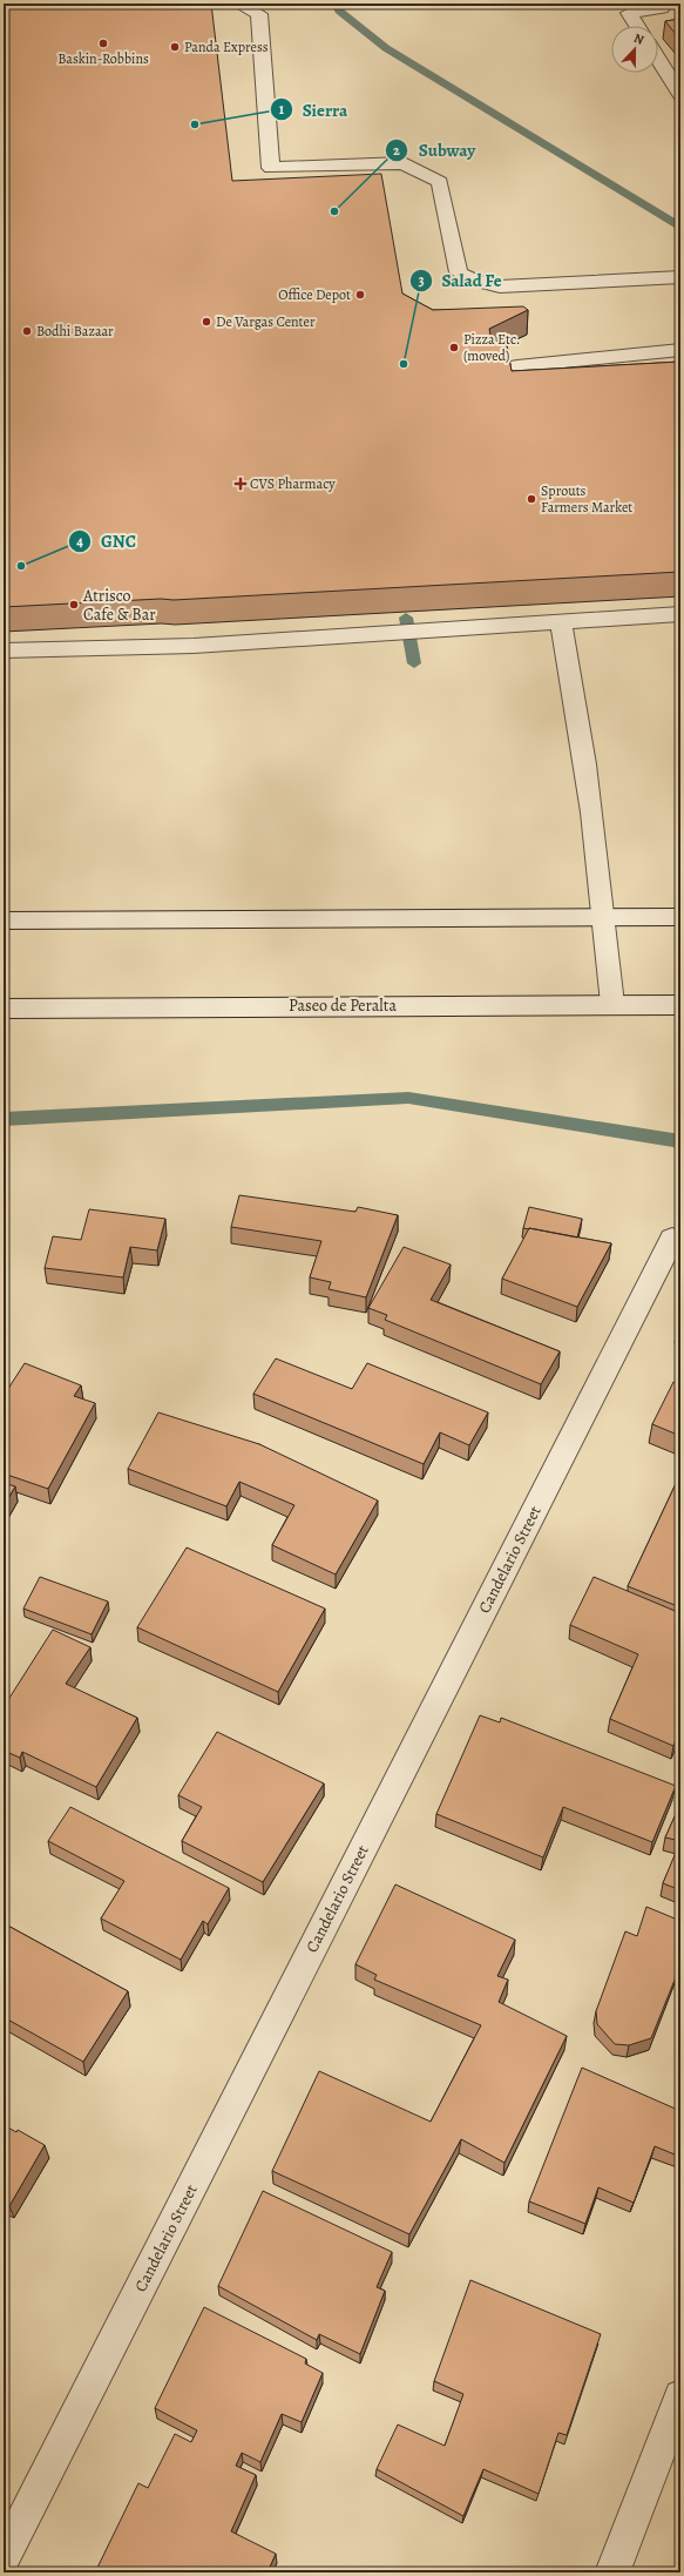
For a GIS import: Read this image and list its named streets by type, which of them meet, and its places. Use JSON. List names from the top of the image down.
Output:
{
  "streets": {
    "main road": ["Paseo de Peralta", "Candelario Street"]
  },
  "places": {
    "other": [
      "Baskin-Robbins",
      "Panda Express",
      "Sierra",
      "Subway",
      "Office Depot",
      "De Vargas Center",
      "Bodhi Bazaar",
      "Pizza Etc. (moved)",
      "Salad Fe",
      "Sprouts Farmers Market",
      "GNC",
      "Atrisco Cafe & Bar"
    ],
    "health": ["CVS Pharmacy"]
  },
  "north": "top"
}
